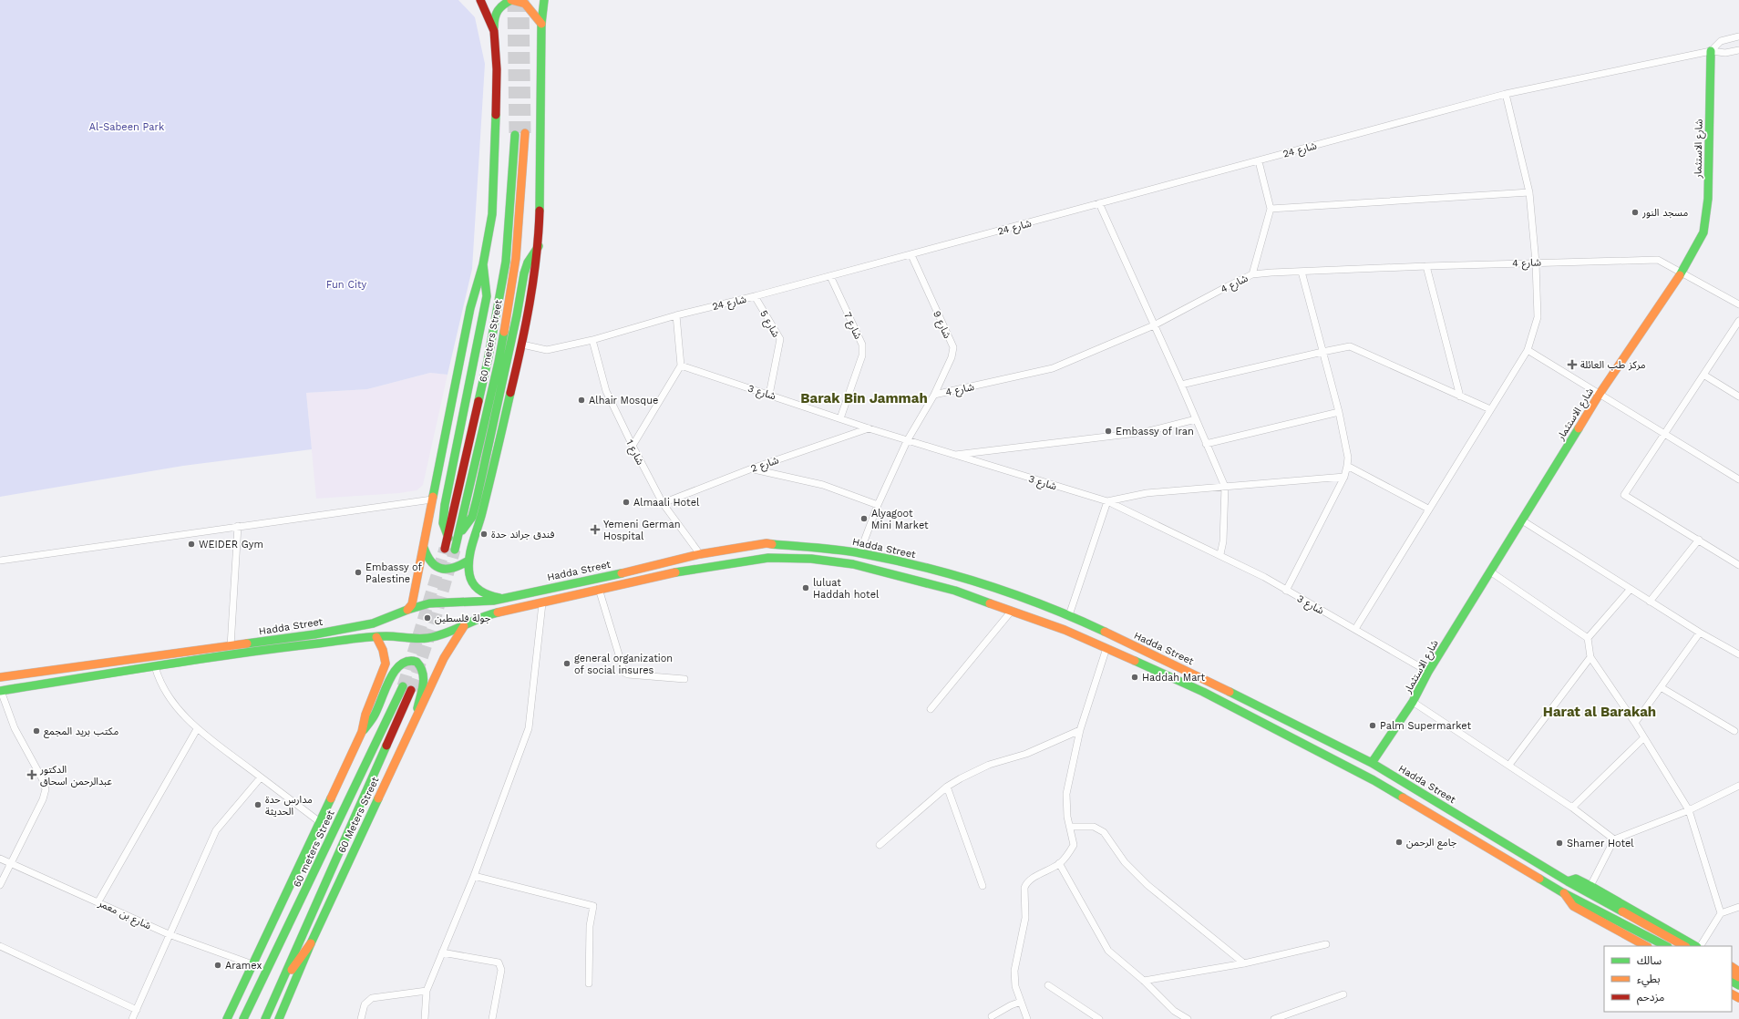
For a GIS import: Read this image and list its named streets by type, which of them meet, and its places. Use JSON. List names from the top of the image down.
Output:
{
  "streets": {
    "main road": [
      "شارع الاستثمار",
      "60 meters Street",
      "Hadda Street",
      "60 Meters Street"
    ],
    "street": [
      "شارع 24",
      "شارع 4",
      "شارع 5",
      "شارع 9",
      "شارع 7",
      "شارع 3",
      "شارع 1",
      "شارع 2",
      "شارع بن معمر"
    ]
  },
  "crossings": [
    ["شارع الاستثمار", "شارع 24"],
    ["شارع الاستثمار", "شارع 4"],
    ["شارع الاستثمار", "شارع 3"],
    ["شارع الاستثمار", "Hadda Street"],
    ["شارع 24", "شارع 5"],
    ["شارع 24", "شارع 9"],
    ["شارع 24", "شارع 7"],
    ["شارع 24", "شارع 1"],
    ["شارع 4", "شارع 9"],
    ["شارع 4", "شارع 3"],
    ["شارع 4", "Hadda Street"],
    ["شارع 5", "شارع 3"],
    ["شارع 7", "شارع 3"],
    ["شارع 3", "شارع 2"],
    ["شارع 1", "شارع 2"],
    ["شارع 1", "Hadda Street"],
    ["Hadda Street", "60 Meters Street"],
    ["60 Meters Street", "شارع بن معمر"]
  ],
  "districts": ["Barak Bin Jammah", "Harat al Barakah"],
  "parks": ["Al-Sabeen Park", "Fun City"],
  "places": {
    "other": [
      "مسجد النور",
      "Alhair Mosque",
      "Embassy of Iran",
      "Almaali Hotel",
      "Alyagoot Mini Market",
      "فندق جراند حدة",
      "WEIDER Gym",
      "Embassy of Palestine",
      "luluat Haddah hotel",
      "جولة فلسطين",
      "general organization of social insures",
      "Haddah Mart",
      "Palm Supermarket",
      "مكتب بريد المجمع",
      "مدارس حدة الحديثة",
      "جامع الرحمن",
      "Shamer Hotel",
      "Aramex"
    ],
    "health": ["مركز طب العائلة", "Yemeni German Hospital", "الدكتور عبدالرحمن اسحاق"]
  },
  "legend": ["سالك", "بطيء", "مزدحم"]
}
